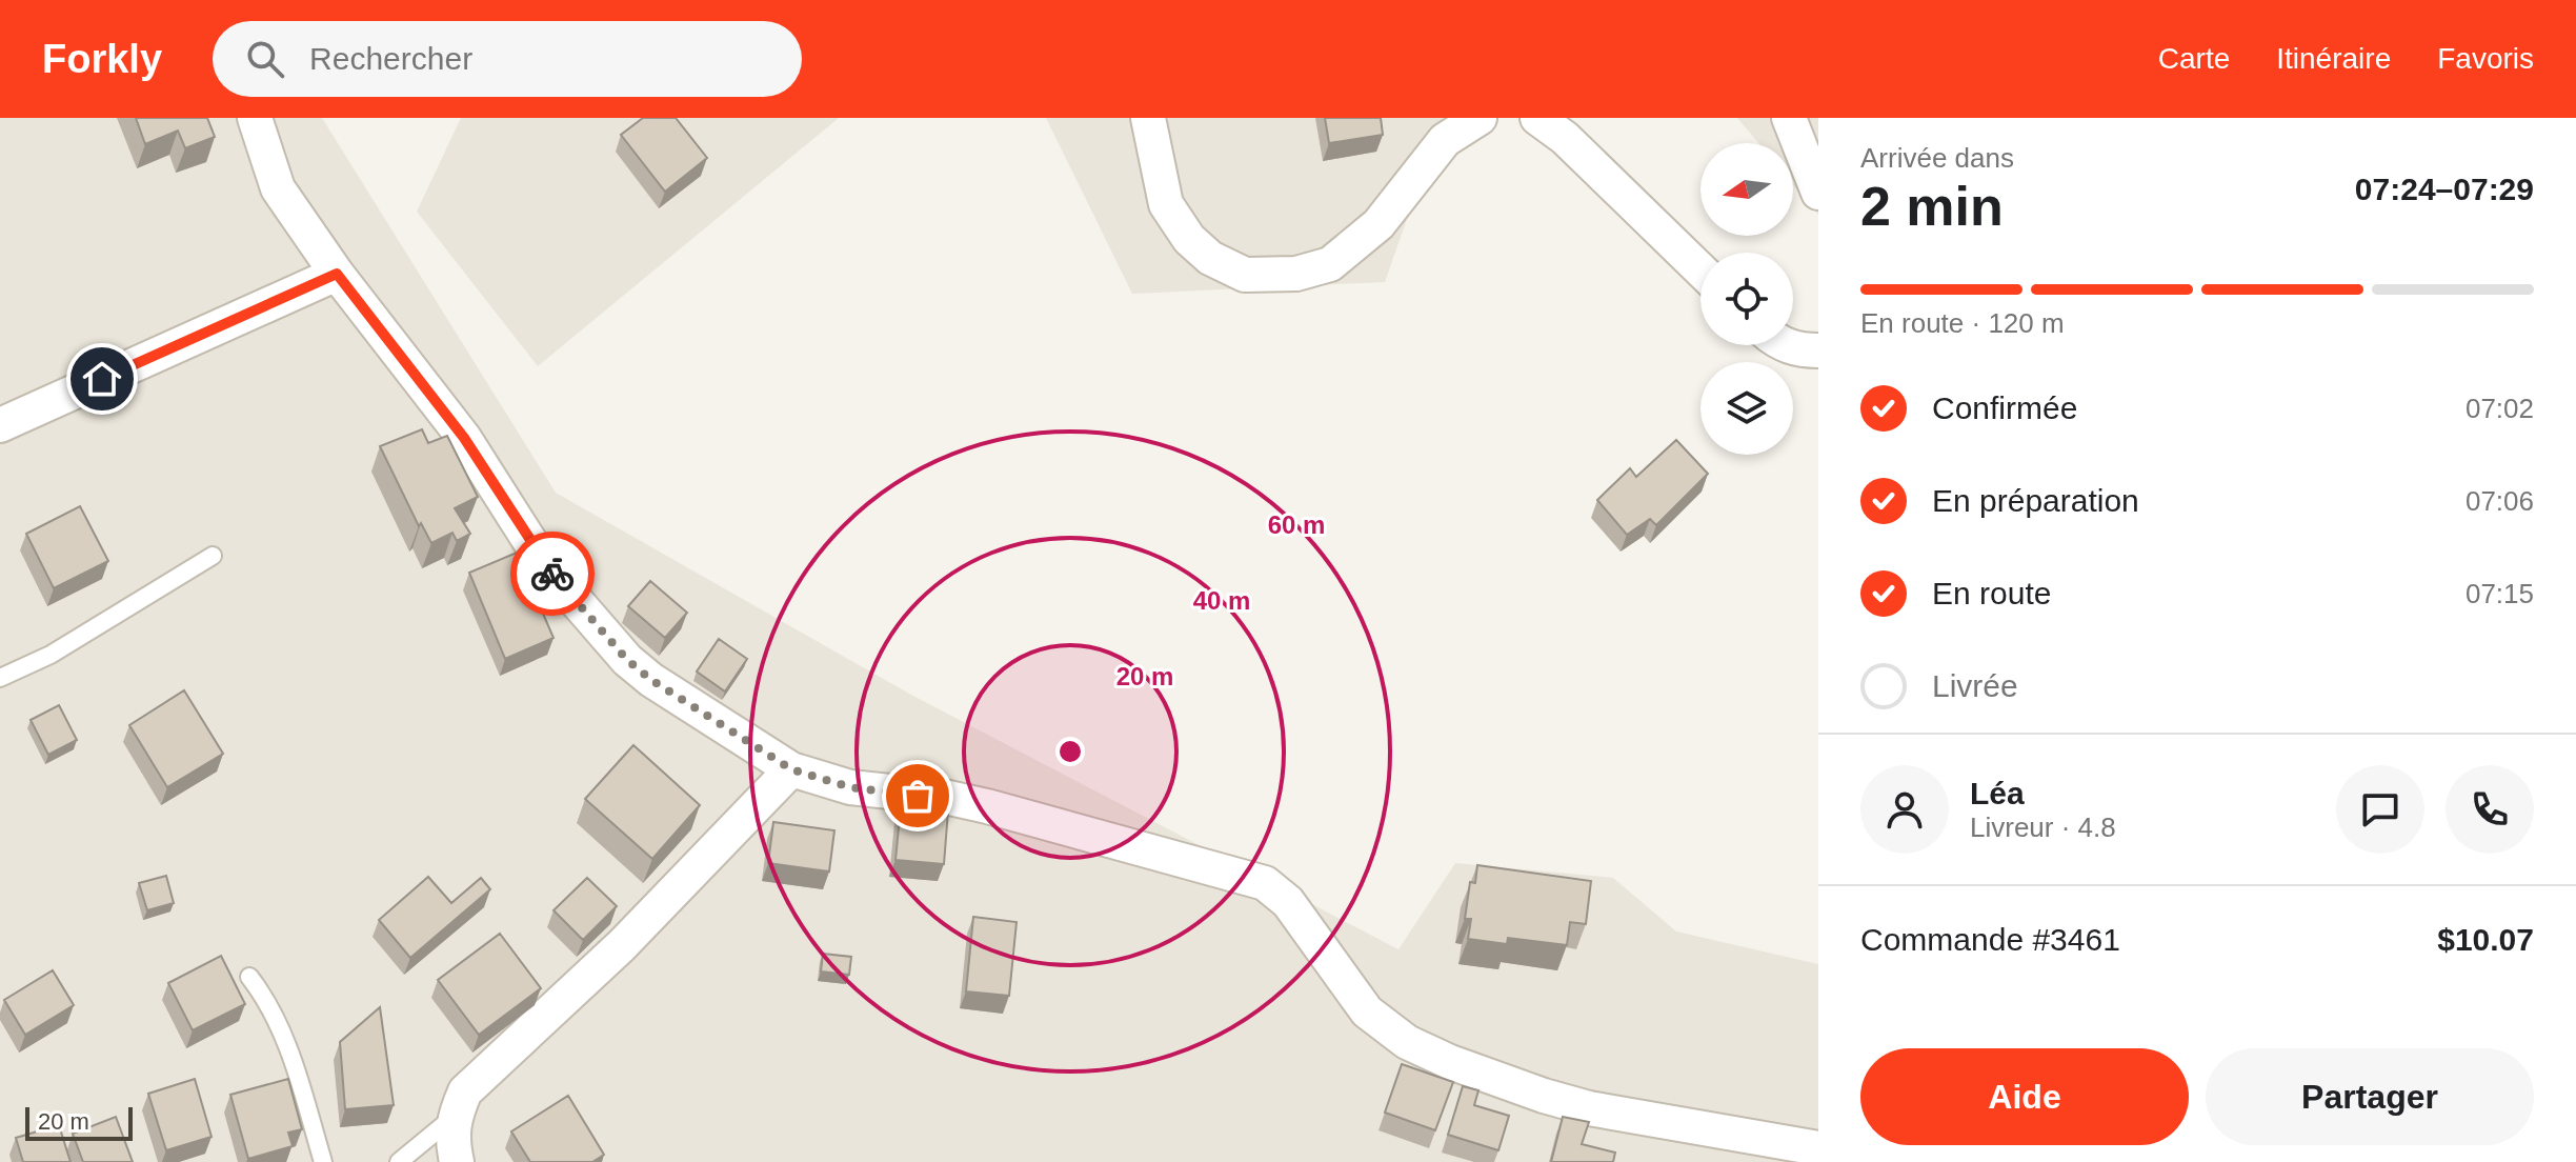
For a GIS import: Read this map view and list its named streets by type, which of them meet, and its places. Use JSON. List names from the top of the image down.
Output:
{
  "scale_bar": "20 m",
  "north": "left",
  "page": {
    "header": "Forkly",
    "search": "Rechercher",
    "nav": ["Carte", "Itinéraire", "Favoris"],
    "heading": ["2 min", "Arrivée dans", "07:24–07:29"],
    "panel": [
      "Léa",
      "Livreur · 4.8",
      "Commande #3461",
      "$10.07"
    ],
    "bar": "En route · 120 m",
    "list": [
      ["Confirmée", "07:02"],
      ["En préparation", "07:06"],
      ["En route", "07:15"],
      "Livrée"
    ],
    "buttons": ["Aide", "Partager"],
    "scale": "20 m"
  },
  "rings": ["60 m", "40 m", "20 m"]
}
